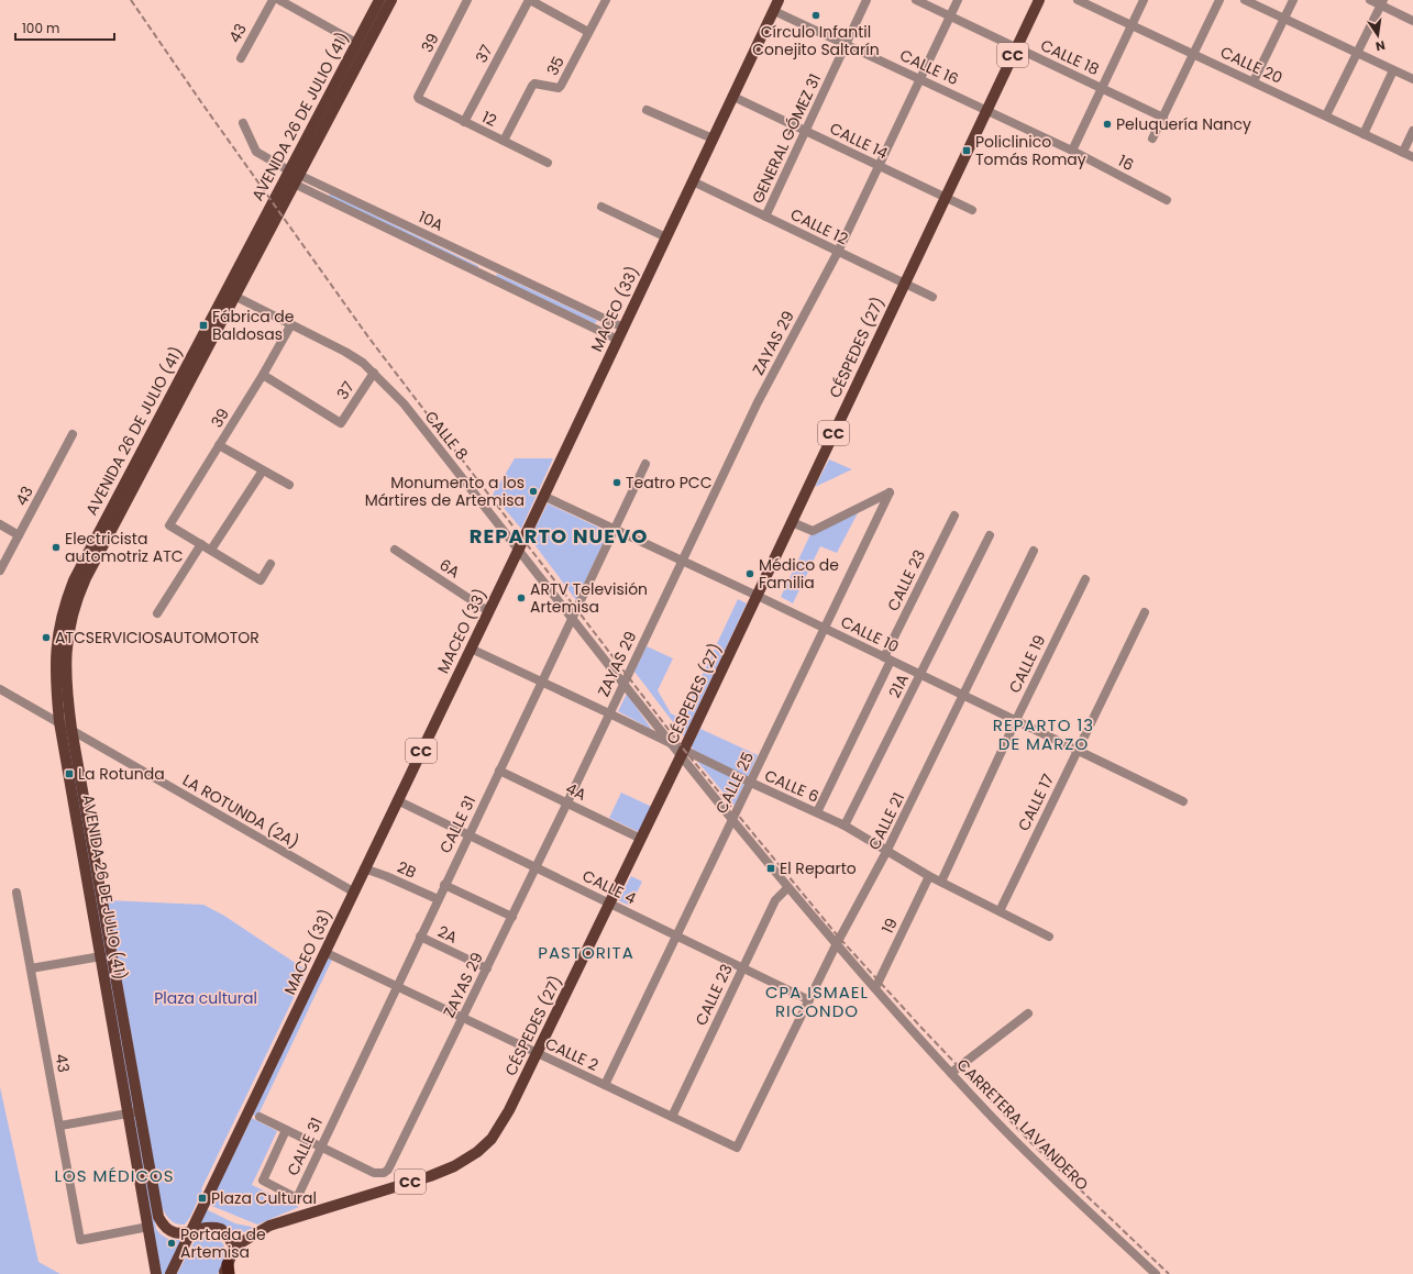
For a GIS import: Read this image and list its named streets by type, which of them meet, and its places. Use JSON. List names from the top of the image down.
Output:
{
  "streets": {
    "main road": [
      "CC",
      "AVENIDA 26 DE JULIO (41)",
      "MACEO (33)",
      "CÉSPEDES (27)"
    ],
    "street": [
      "43",
      "39",
      "37",
      "CALLE 18",
      "CALLE 20",
      "35",
      "CALLE 16",
      "12",
      "GENERAL GÓMEZ 31",
      "CALLE 14",
      "16",
      "10A",
      "CALLE 12",
      "ZAYAS 29",
      "CALLE 8",
      "6A",
      "CALLE 23",
      "CALLE 10",
      "CALLE 19",
      "21A",
      "CALLE 25",
      "CALLE 6",
      "4A",
      "CALLE 17",
      "LA ROTUNDA (2A)",
      "CALLE 21",
      "CALLE 31",
      "2B",
      "CALLE 4",
      "19",
      "2A",
      "CALLE 2",
      "CARRETERA LAVANDERO"
    ]
  },
  "crossings": [
    ["43", "AVENIDA 26 DE JULIO (41)"],
    ["39", "37"],
    ["39", "12"],
    ["39", "CALLE 8"],
    ["37", "12"],
    ["37", "CALLE 8"],
    ["CC", "CÉSPEDES (27)"],
    ["CALLE 18", "ZAYAS 29"],
    ["CALLE 18", "CÉSPEDES (27)"],
    ["35", "12"],
    ["CALLE 16", "GENERAL GÓMEZ 31"],
    ["CALLE 16", "16"],
    ["CALLE 16", "MACEO (33)"],
    ["CALLE 16", "ZAYAS 29"],
    ["CALLE 16", "CÉSPEDES (27)"],
    ["AVENIDA 26 DE JULIO (41)", "10A"],
    ["AVENIDA 26 DE JULIO (41)", "MACEO (33)"],
    ["AVENIDA 26 DE JULIO (41)", "CALLE 8"],
    ["AVENIDA 26 DE JULIO (41)", "LA ROTUNDA (2A)"],
    ["GENERAL GÓMEZ 31", "CALLE 14"],
    ["GENERAL GÓMEZ 31", "CALLE 12"],
    ["CALLE 14", "MACEO (33)"],
    ["CALLE 14", "ZAYAS 29"],
    ["CALLE 14", "CÉSPEDES (27)"],
    ["10A", "MACEO (33)"],
    ["CALLE 12", "MACEO (33)"],
    ["CALLE 12", "ZAYAS 29"],
    ["CALLE 12", "CÉSPEDES (27)"],
    ["MACEO (33)", "CALLE 8"],
    ["MACEO (33)", "6A"],
    ["MACEO (33)", "CALLE 10"],
    ["MACEO (33)", "LA ROTUNDA (2A)"],
    ["MACEO (33)", "2B"],
    ["MACEO (33)", "CALLE 4"],
    ["MACEO (33)", "CALLE 2"],
    ["ZAYAS 29", "CALLE 8"],
    ["ZAYAS 29", "CALLE 10"],
    ["ZAYAS 29", "4A"],
    ["ZAYAS 29", "CALLE 31"],
    ["ZAYAS 29", "CALLE 4"],
    ["ZAYAS 29", "2A"],
    ["ZAYAS 29", "CALLE 2"],
    ["CÉSPEDES (27)", "CALLE 8"],
    ["CÉSPEDES (27)", "CALLE 10"],
    ["CÉSPEDES (27)", "CALLE 25"],
    ["CÉSPEDES (27)", "CALLE 6"],
    ["CÉSPEDES (27)", "4A"],
    ["CÉSPEDES (27)", "CALLE 4"],
    ["CÉSPEDES (27)", "CALLE 2"],
    ["CALLE 8", "CALLE 23"],
    ["CALLE 8", "CALLE 25"],
    ["CALLE 8", "CALLE 6"],
    ["CALLE 8", "CALLE 31"],
    ["CALLE 8", "CARRETERA LAVANDERO"],
    ["CALLE 23", "CALLE 10"],
    ["CALLE 23", "CALLE 6"],
    ["CALLE 23", "CALLE 4"],
    ["CALLE 23", "CALLE 2"],
    ["CALLE 23", "CARRETERA LAVANDERO"],
    ["CALLE 10", "CALLE 19"],
    ["CALLE 10", "21A"],
    ["CALLE 10", "CALLE 25"],
    ["CALLE 10", "CALLE 17"],
    ["CALLE 10", "CALLE 21"],
    ["CALLE 10", "CALLE 31"],
    ["CALLE 19", "CALLE 6"],
    ["21A", "CALLE 6"],
    ["CALLE 25", "CALLE 6"],
    ["CALLE 25", "CALLE 4"],
    ["CALLE 25", "CALLE 2"],
    ["CALLE 6", "CALLE 17"],
    ["CALLE 6", "CALLE 21"],
    ["CALLE 6", "19"],
    ["4A", "CALLE 31"],
    ["CALLE 21", "CALLE 4"],
    ["CALLE 21", "CALLE 2"],
    ["CALLE 21", "CARRETERA LAVANDERO"],
    ["CALLE 31", "2B"],
    ["CALLE 31", "CALLE 4"],
    ["CALLE 31", "2A"],
    ["CALLE 31", "CALLE 2"],
    ["19", "CARRETERA LAVANDERO"]
  ],
  "districts": [
    "REPARTO NUEVO",
    "REPARTO 13 DE MARZO",
    "PASTORITA",
    "CPA ISMAEL RICONDO",
    "LOS MÉDICOS"
  ],
  "parks": ["Plaza cultural"],
  "places": {
    "other": [
      "Círculo Infantil Conejito Saltarín",
      "Peluquería Nancy",
      "Teatro PCC",
      "Monumento a los Mártires de Artemisa",
      "Electricista automotriz ATC",
      "Médico de Familia",
      "ARTV Televisión Artemisa",
      "ATCSERVICIOSAUTOMOTOR",
      "Portada de Artemisa"
    ],
    "transit": [
      "Policlinico Tomás Romay",
      "Fábrica de Baldosas",
      "La Rotunda",
      "El Reparto",
      "Plaza Cultural"
    ]
  },
  "scale_bar": "100 m",
  "north": "bottom"
}
